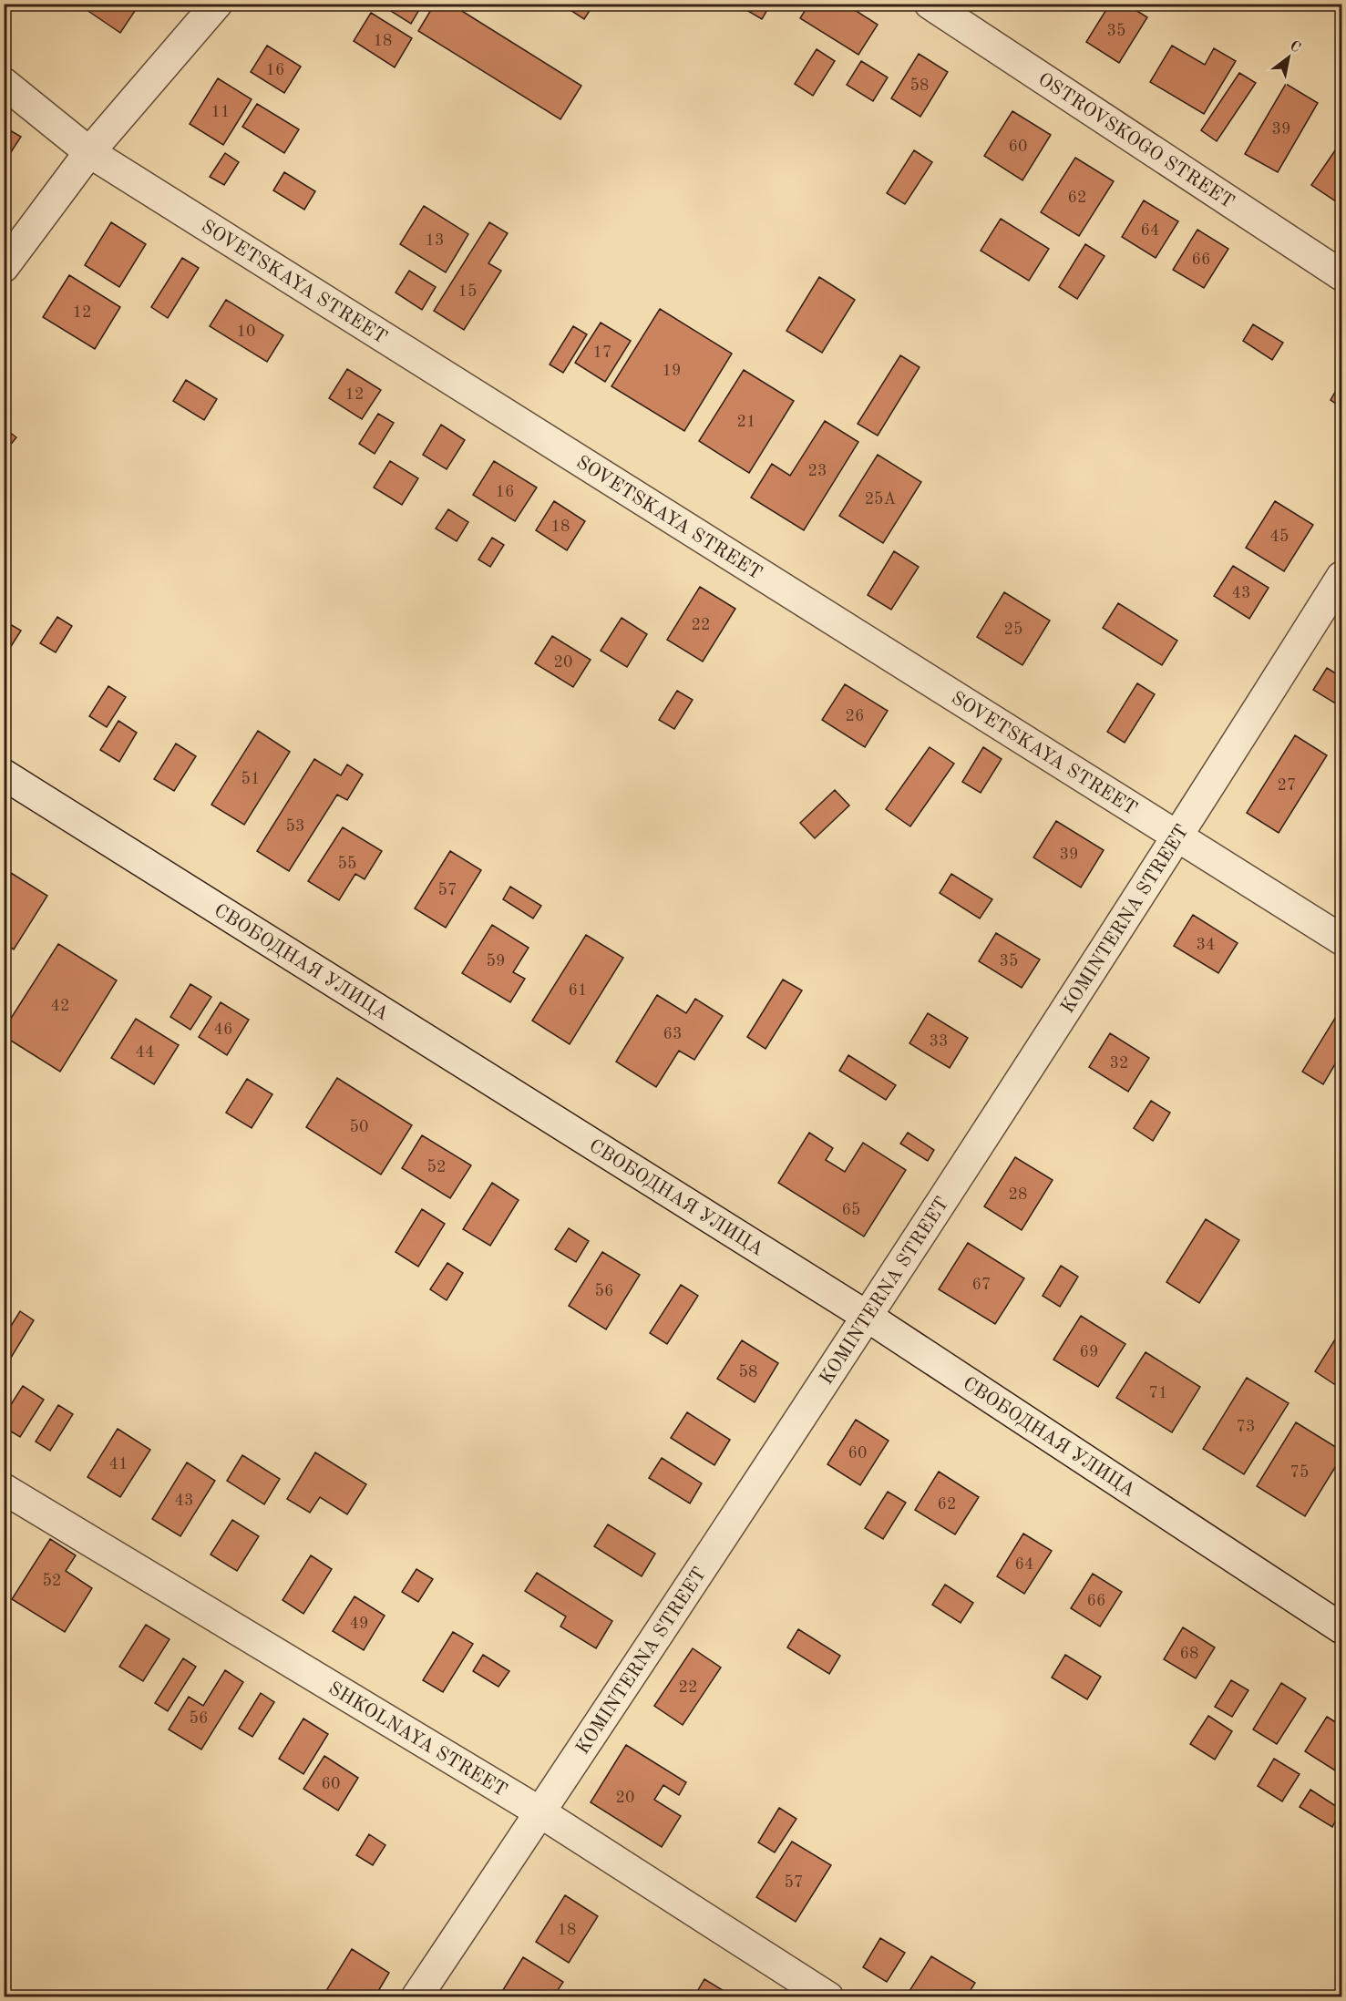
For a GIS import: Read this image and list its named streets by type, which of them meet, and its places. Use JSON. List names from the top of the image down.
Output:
{
  "streets": {
    "street": [
      "OSTROVSKOGO STREET",
      "SOVETSKAYA STREET",
      "KOMINTERNA STREET",
      "СВОБОДНАЯ УЛИЦА",
      "SHKOLNAYA STREET"
    ]
  },
  "crossings": [
    ["SOVETSKAYA STREET", "KOMINTERNA STREET"],
    ["KOMINTERNA STREET", "СВОБОДНАЯ УЛИЦА"],
    ["KOMINTERNA STREET", "SHKOLNAYA STREET"]
  ],
  "house_numbers": [
    "35",
    "18",
    "16",
    "58",
    "11",
    "39",
    "60",
    "62",
    "64",
    "13",
    "66",
    "15",
    "12",
    "10",
    "17",
    "19",
    "12",
    "21",
    "23",
    "16",
    "25А",
    "18",
    "45",
    "43",
    "22",
    "25",
    "20",
    "26",
    "51",
    "27",
    "53",
    "39",
    "55",
    "57",
    "34",
    "59",
    "35",
    "61",
    "42",
    "46",
    "63",
    "33",
    "44",
    "32",
    "50",
    "52",
    "28",
    "65",
    "67",
    "56",
    "69",
    "58",
    "71",
    "73",
    "60",
    "41",
    "75",
    "43",
    "62",
    "64",
    "52",
    "66",
    "49",
    "68",
    "22",
    "56",
    "60",
    "20",
    "57",
    "18"
  ],
  "north": "top right"
}
